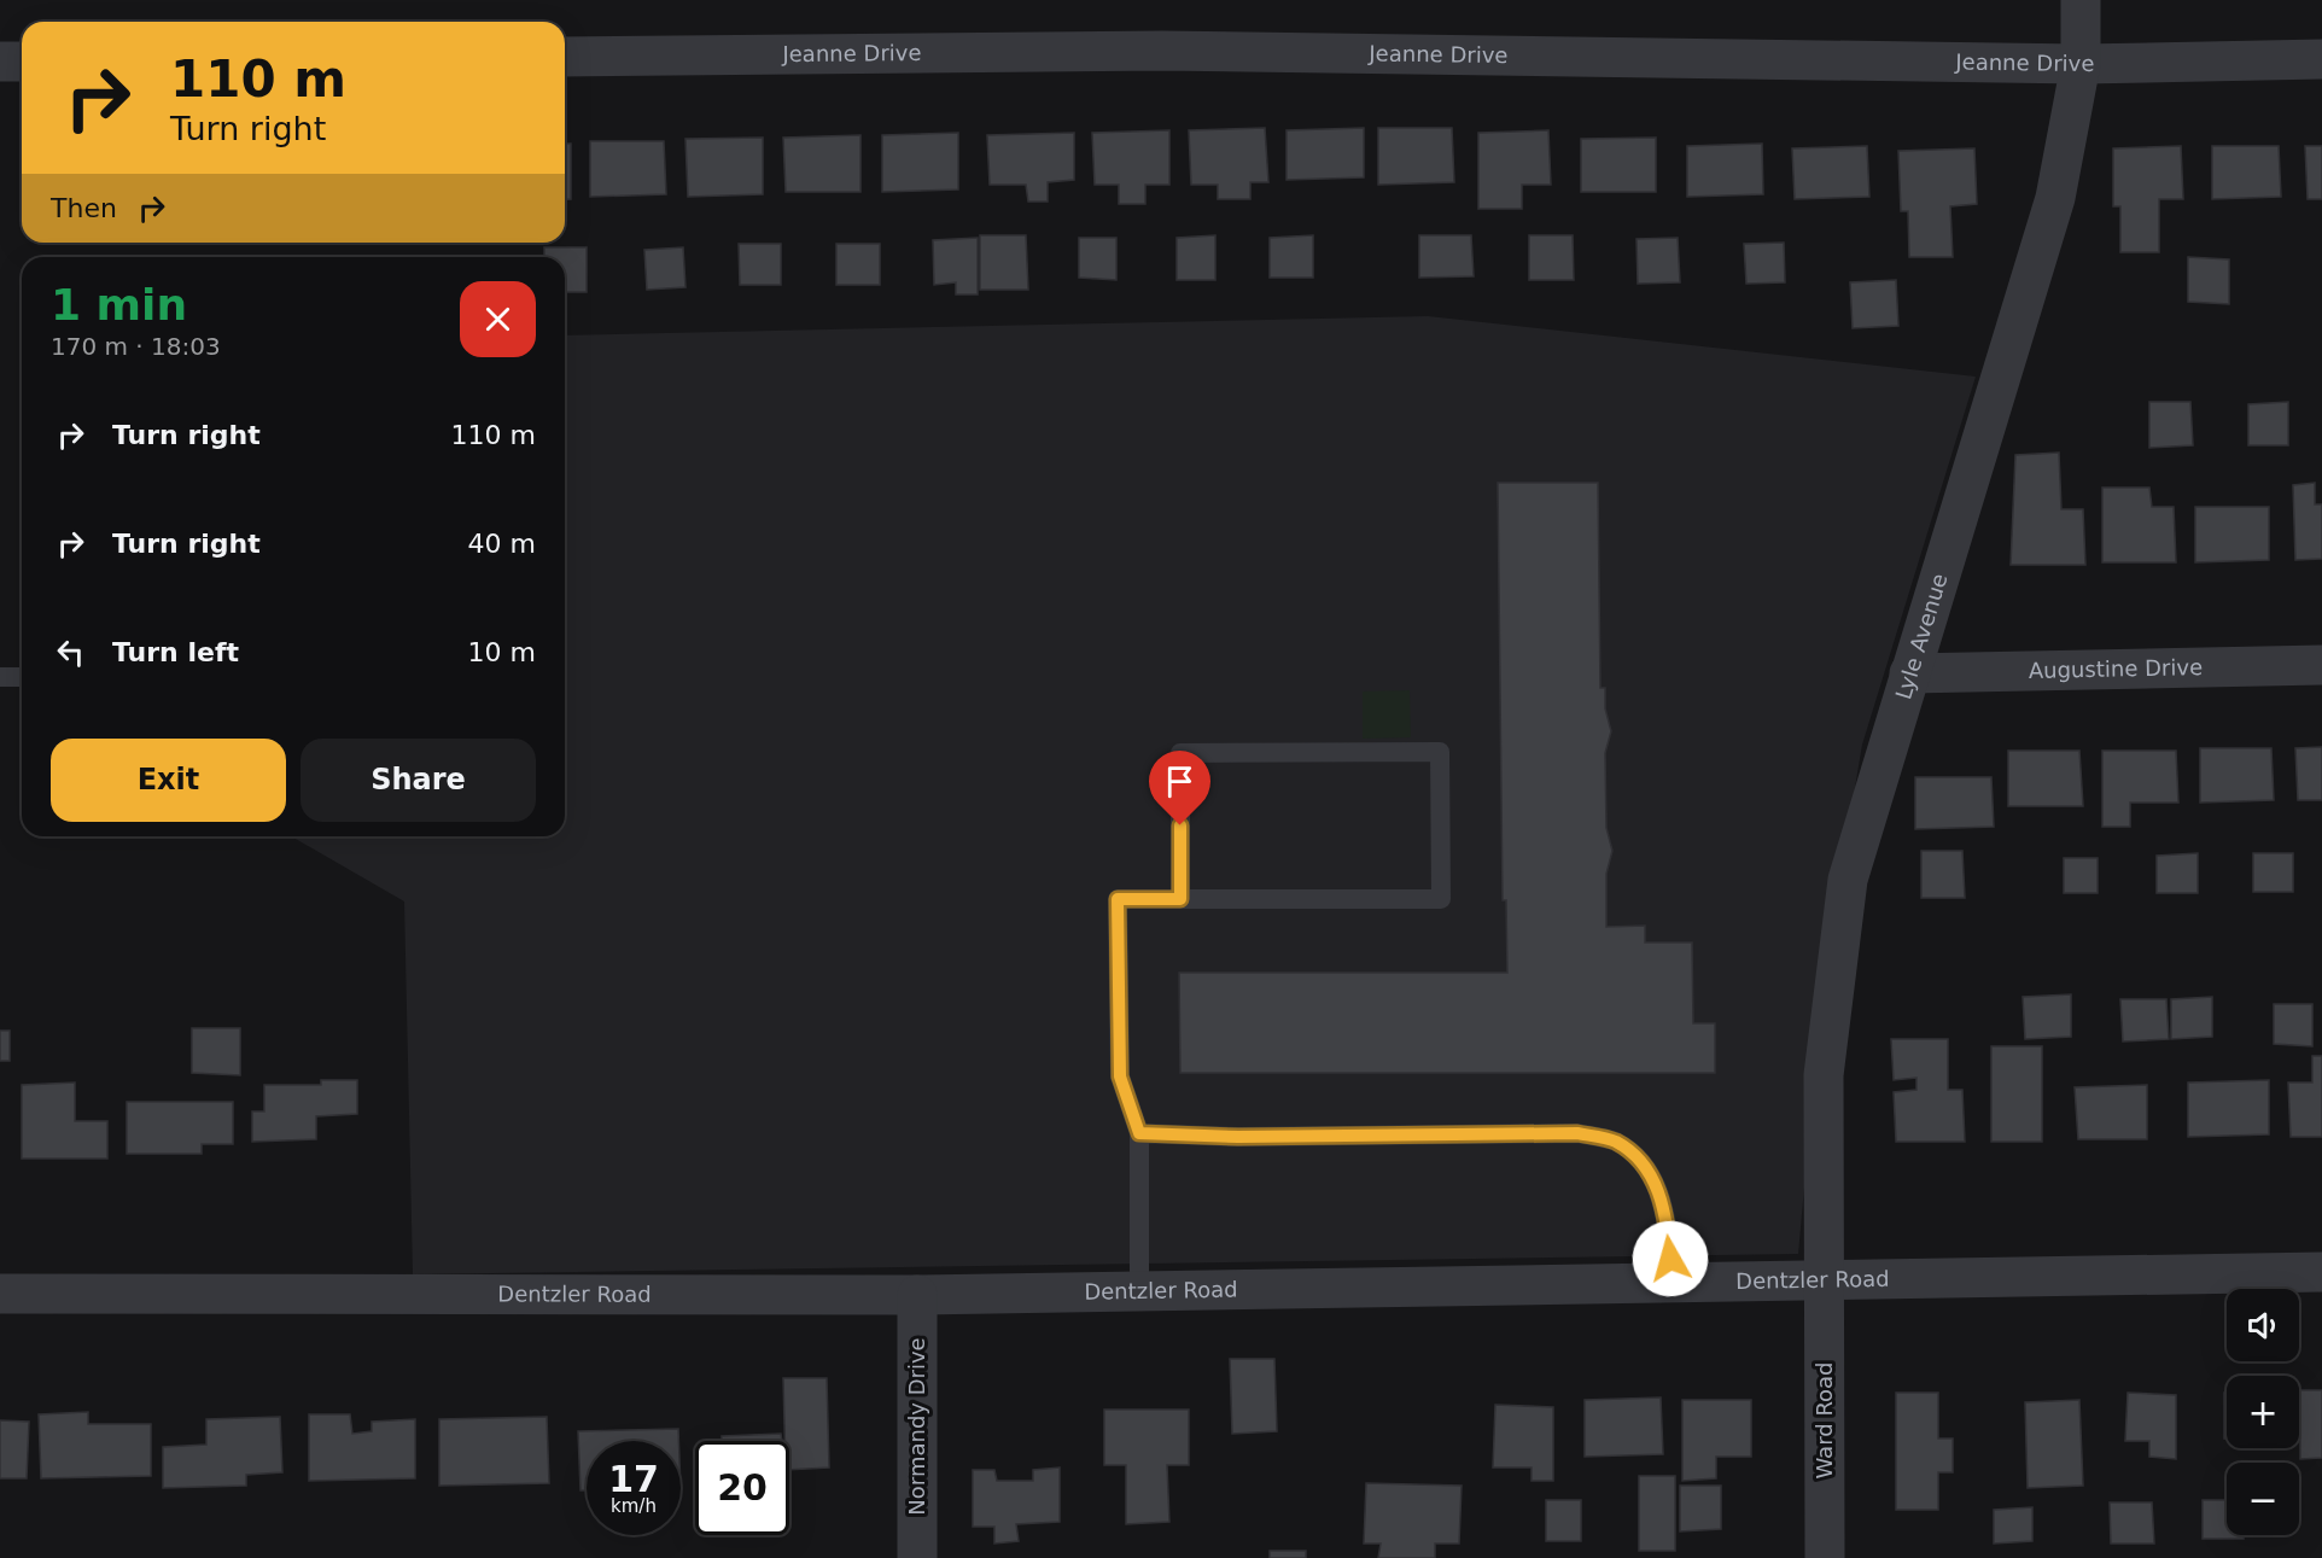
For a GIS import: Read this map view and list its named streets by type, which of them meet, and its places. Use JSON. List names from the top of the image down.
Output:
{
  "streets": {
    "street": [
      "Jeanne Drive",
      "Lyle Avenue",
      "Augustine Drive",
      "Dentzler Road",
      "Ward Road",
      "Normandy Drive"
    ]
  },
  "crossings": [
    ["Jeanne Drive", "Lyle Avenue"],
    ["Lyle Avenue", "Augustine Drive"],
    ["Lyle Avenue", "Dentzler Road"],
    ["Lyle Avenue", "Ward Road"],
    ["Dentzler Road", "Ward Road"],
    ["Dentzler Road", "Normandy Drive"]
  ],
  "page": {
    "turn": ["110 m", "Turn right"],
    "then": "Then",
    "heading": ["1 min", "170 m · 18:03"],
    "list": [
      {
        "name": "Turn right",
        "value": "110 m"
      },
      {
        "name": "Turn right",
        "value": "40 m"
      },
      {
        "name": "Turn left",
        "value": "10 m"
      }
    ],
    "buttons": ["Exit", "Share"],
    "map_buttons": ["+", "−"],
    "speed": "17 km/h",
    "limit": "20"
  }
}
